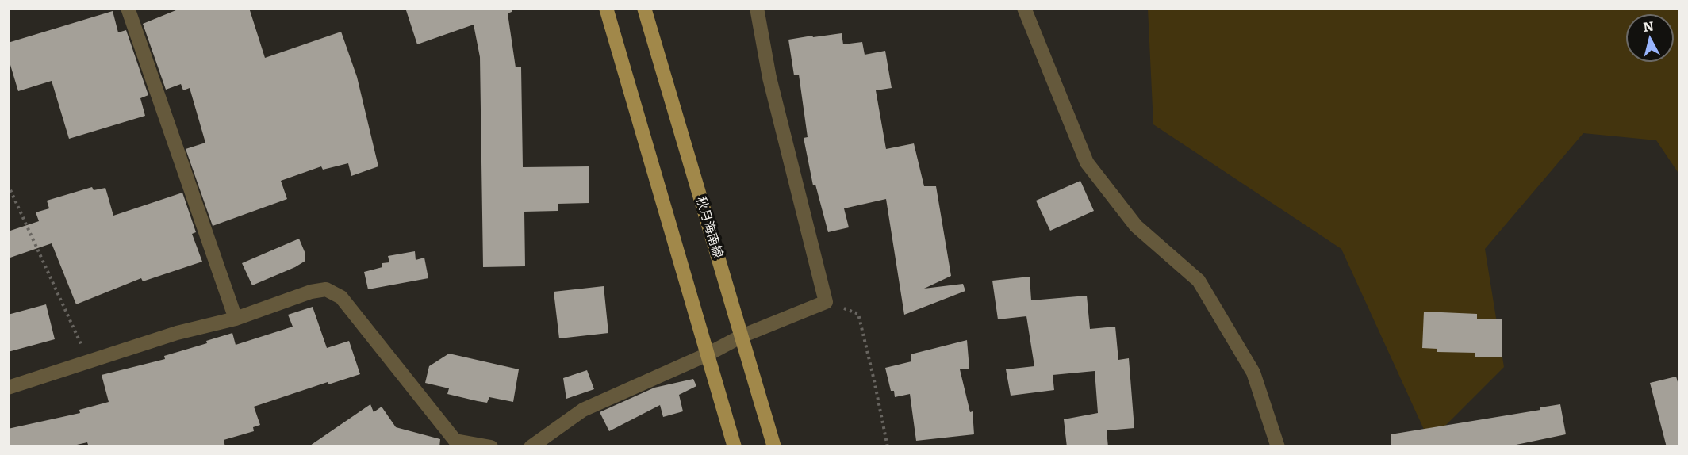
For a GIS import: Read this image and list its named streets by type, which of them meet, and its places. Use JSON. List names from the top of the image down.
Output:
{
  "streets": {
    "main road": ["秋月海南線"]
  },
  "north": "top"
}
